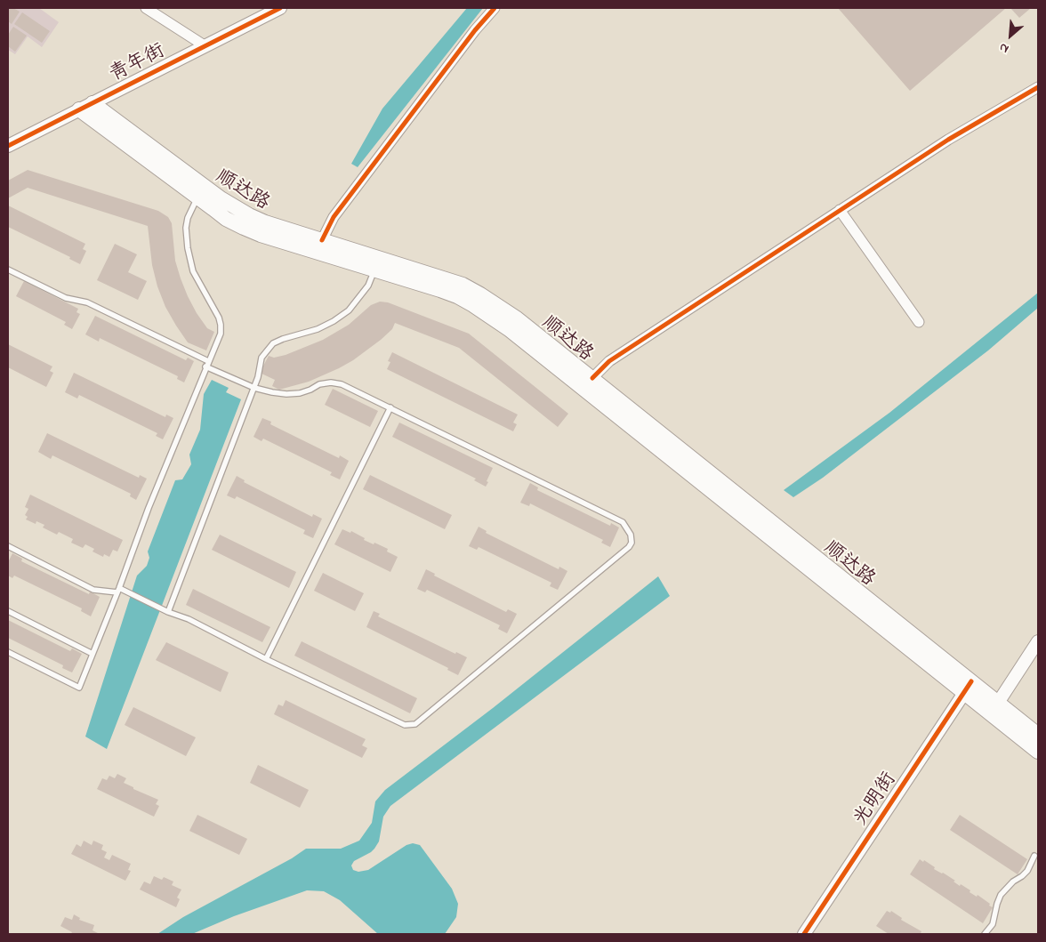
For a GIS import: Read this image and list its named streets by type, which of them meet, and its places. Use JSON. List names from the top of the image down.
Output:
{
  "streets": {
    "main road": ["顺达路"],
    "street": ["青年街", "光明街"]
  },
  "crossings": [
    ["青年街", "顺达路"],
    ["顺达路", "光明街"]
  ],
  "north": "bottom left"
}
